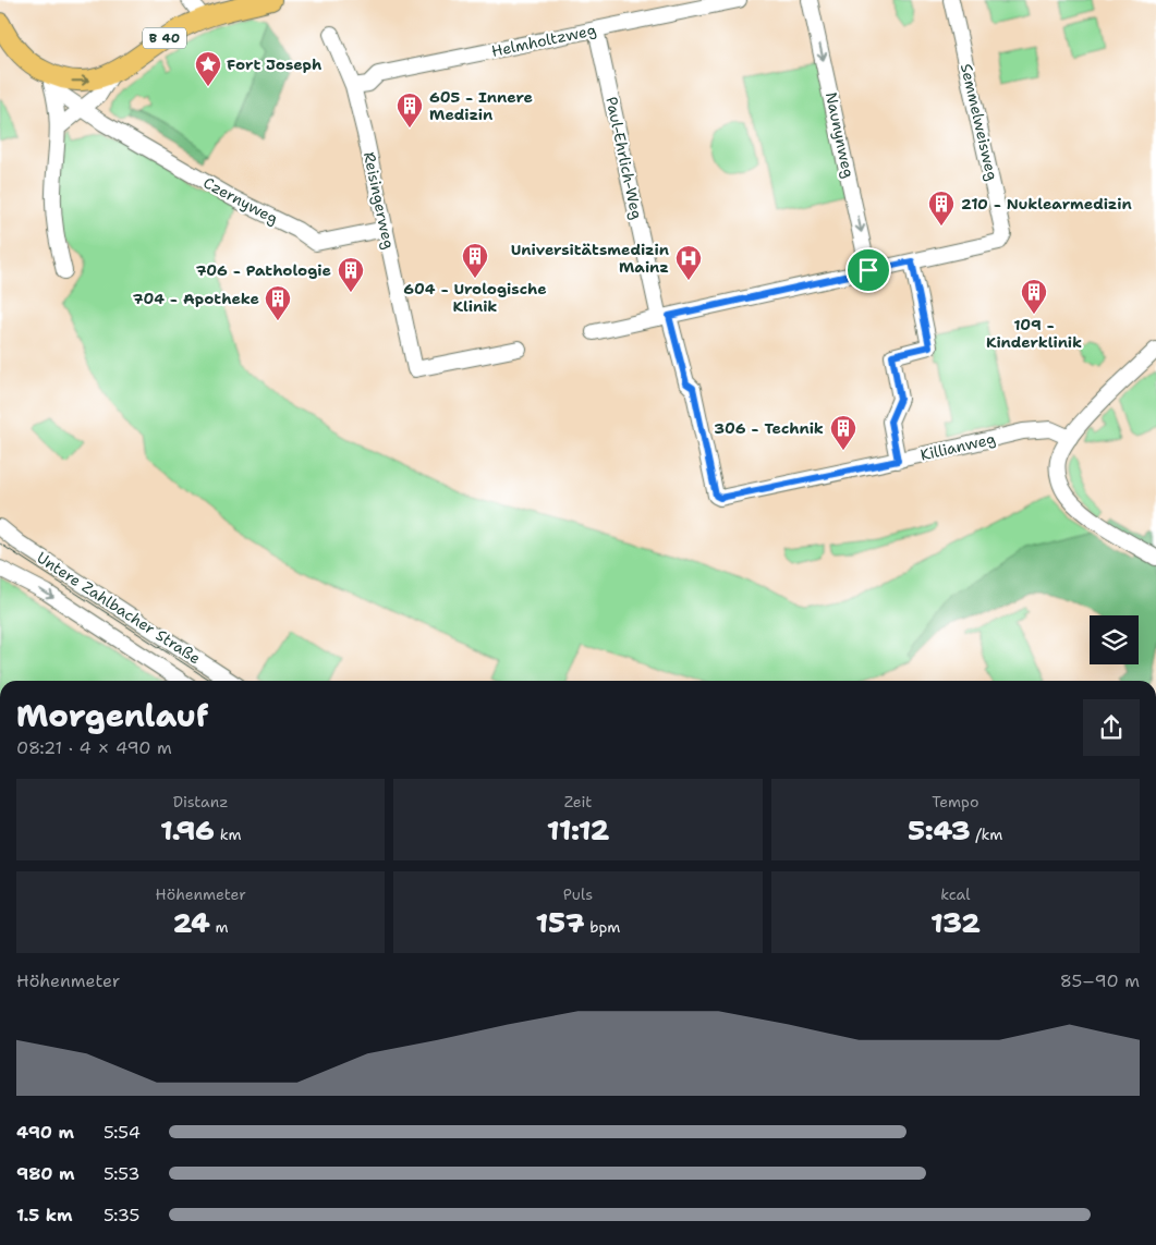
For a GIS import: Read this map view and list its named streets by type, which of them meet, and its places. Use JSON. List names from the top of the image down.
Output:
{
  "streets": {
    "main road": ["B 40"],
    "street": [
      "Helmholtzweg",
      "Semmelweisweg",
      "Naunynweg",
      "Paul-Ehrlich-Weg",
      "Czernyweg",
      "Reisingerweg",
      "Killianweg",
      "Untere Zahlbacher Straße"
    ]
  },
  "crossings": [
    ["B 40", "Czernyweg"],
    ["Helmholtzweg", "Paul-Ehrlich-Weg"],
    ["Helmholtzweg", "Reisingerweg"],
    ["Paul-Ehrlich-Weg", "Killianweg"],
    ["Czernyweg", "Reisingerweg"]
  ],
  "one_way": ["Naunynweg"],
  "places": {
    "place": ["Fort Joseph"],
    "building": [
      "605 - Innere Medizin",
      "210 - Nuklearmedizin",
      "604 - Urologische Klinik",
      "706 - Pathologie",
      "109 - Kinderklinik",
      "704 - Apotheke",
      "306 - Technik"
    ],
    "hospital": ["Universitätsmedizin Mainz"]
  },
  "page": {
    "heading": ["Morgenlauf", "08:21 · 4 × 490 m"],
    "stats": [
      ["Distanz", "1.96 km"],
      ["Zeit", "11:12"],
      ["Tempo", "5:43 /km"],
      ["Höhenmeter", "24 m"],
      ["Puls", "157 bpm"],
      ["kcal", "132"]
    ],
    "chart": ["Höhenmeter", "85–90 m"],
    "list": [
      {
        "name": "490 m",
        "note": "5:54"
      },
      {
        "name": "980 m",
        "note": "5:53"
      },
      {
        "name": "1.5 km",
        "note": "5:35"
      }
    ]
  }
}
